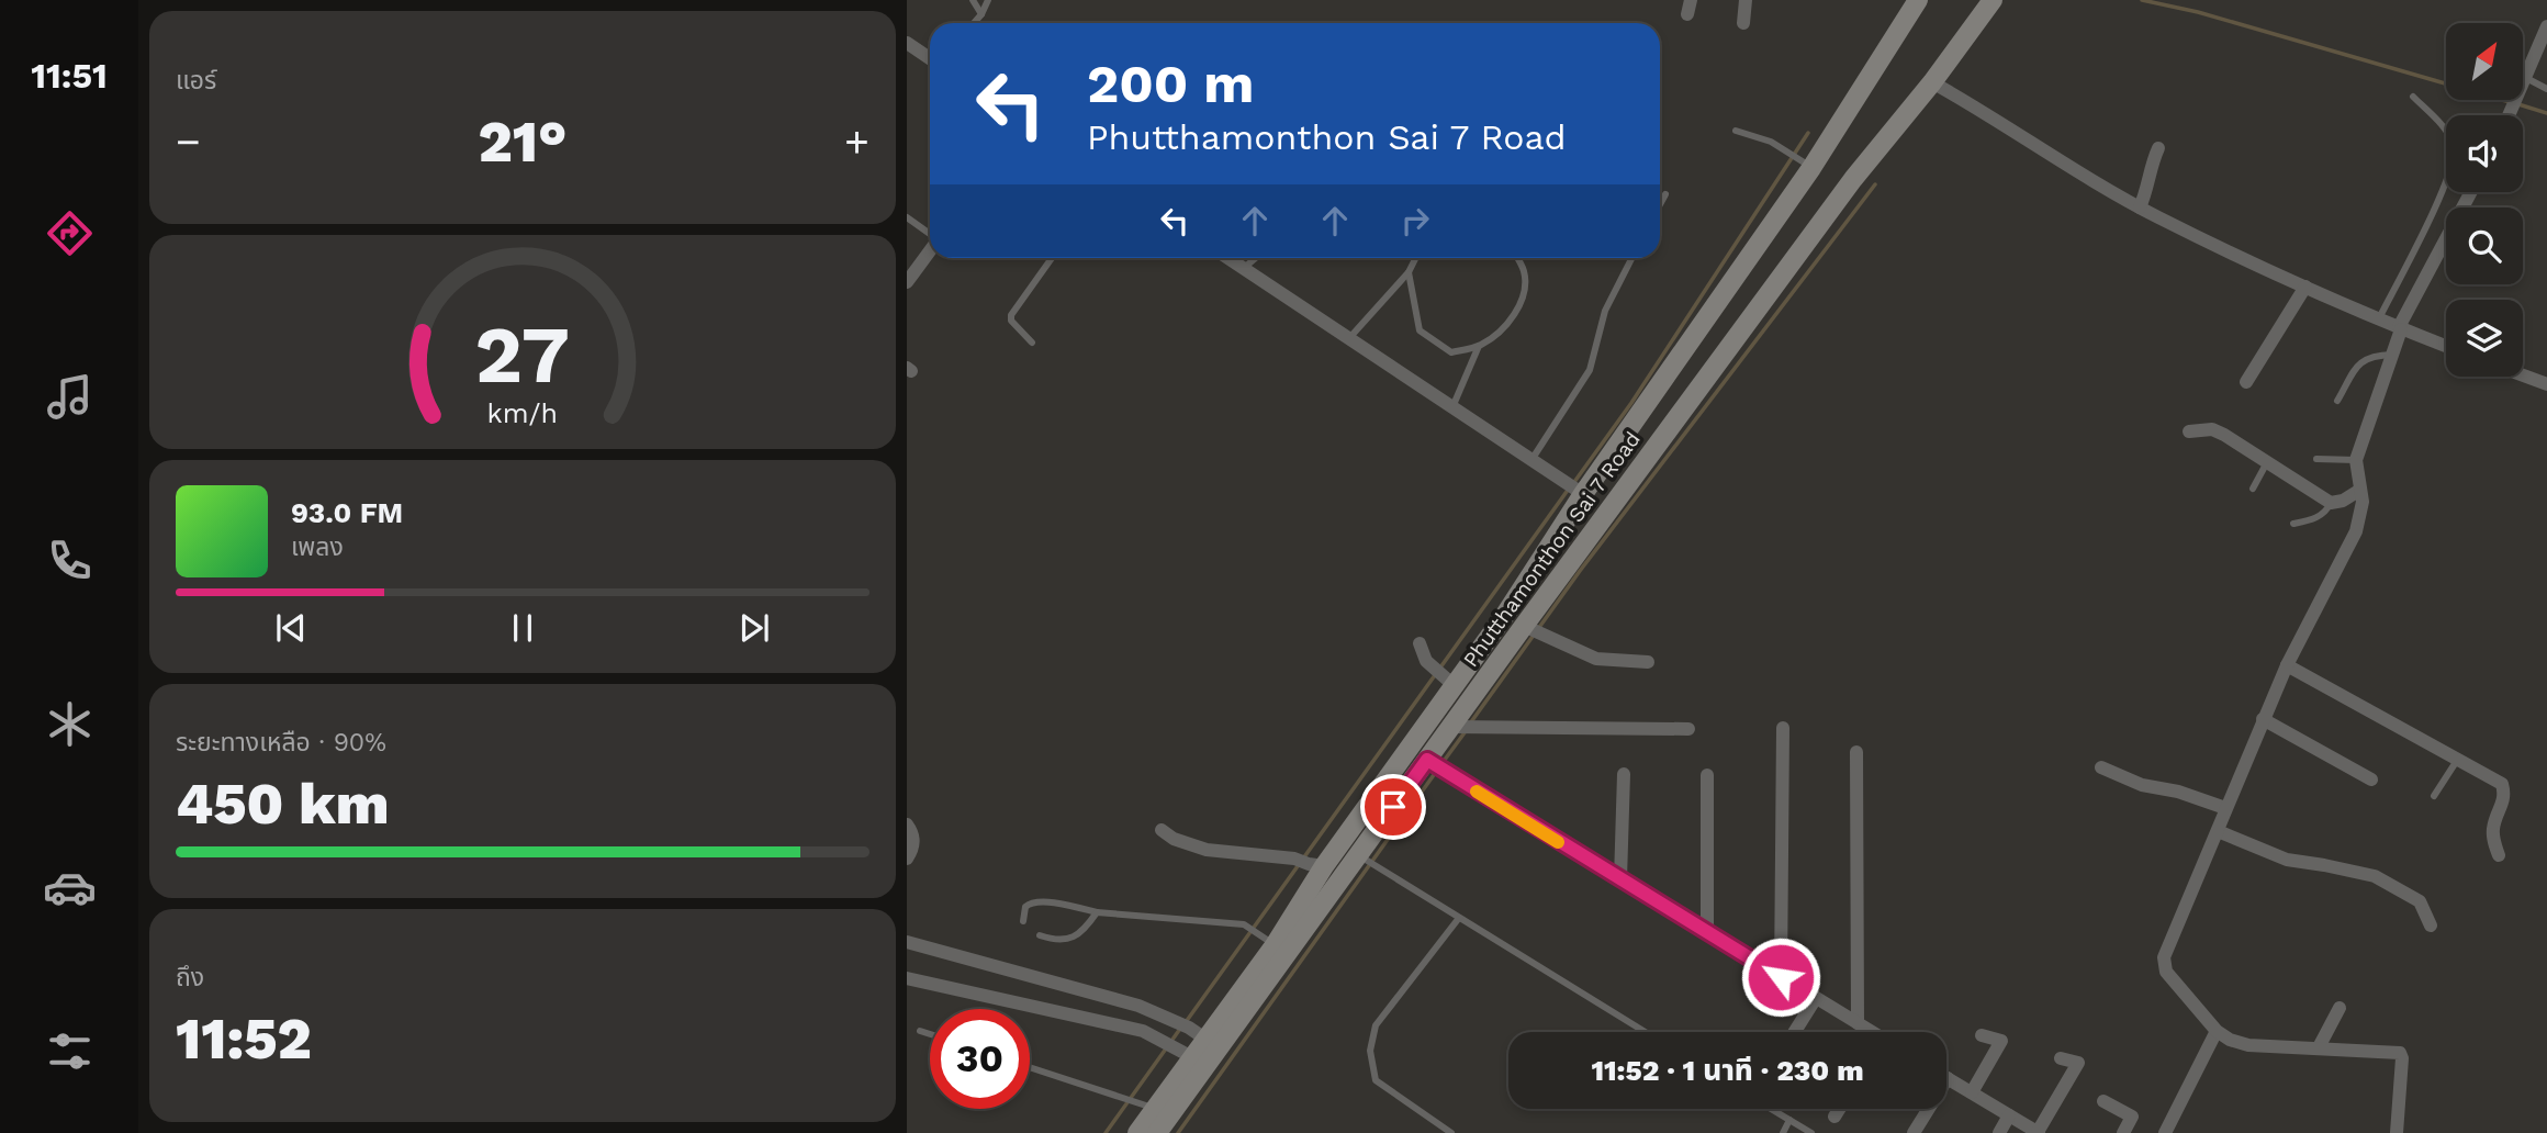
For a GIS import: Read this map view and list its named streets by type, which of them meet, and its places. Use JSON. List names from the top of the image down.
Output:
{
  "streets": {
    "main road": ["Phutthamonthon Sai 7 Road"]
  },
  "north": "top right",
  "page": {
    "tabs": "11:51",
    "tile": [
      "แอร์",
      ["ระยะทางเหลือ · 90%", "450 km"],
      ["ถึง", "11:52"]
    ],
    "turn": ["200 m", "Phutthamonthon Sai 7 Road"],
    "heat": ["−", "21°", "+"],
    "song": ["93.0 FM", "เพลง"],
    "limit": "30",
    "trip": "11:52 · 1 นาที · 230 m",
    "gauge": ["27", "km/h"]
  }
}
